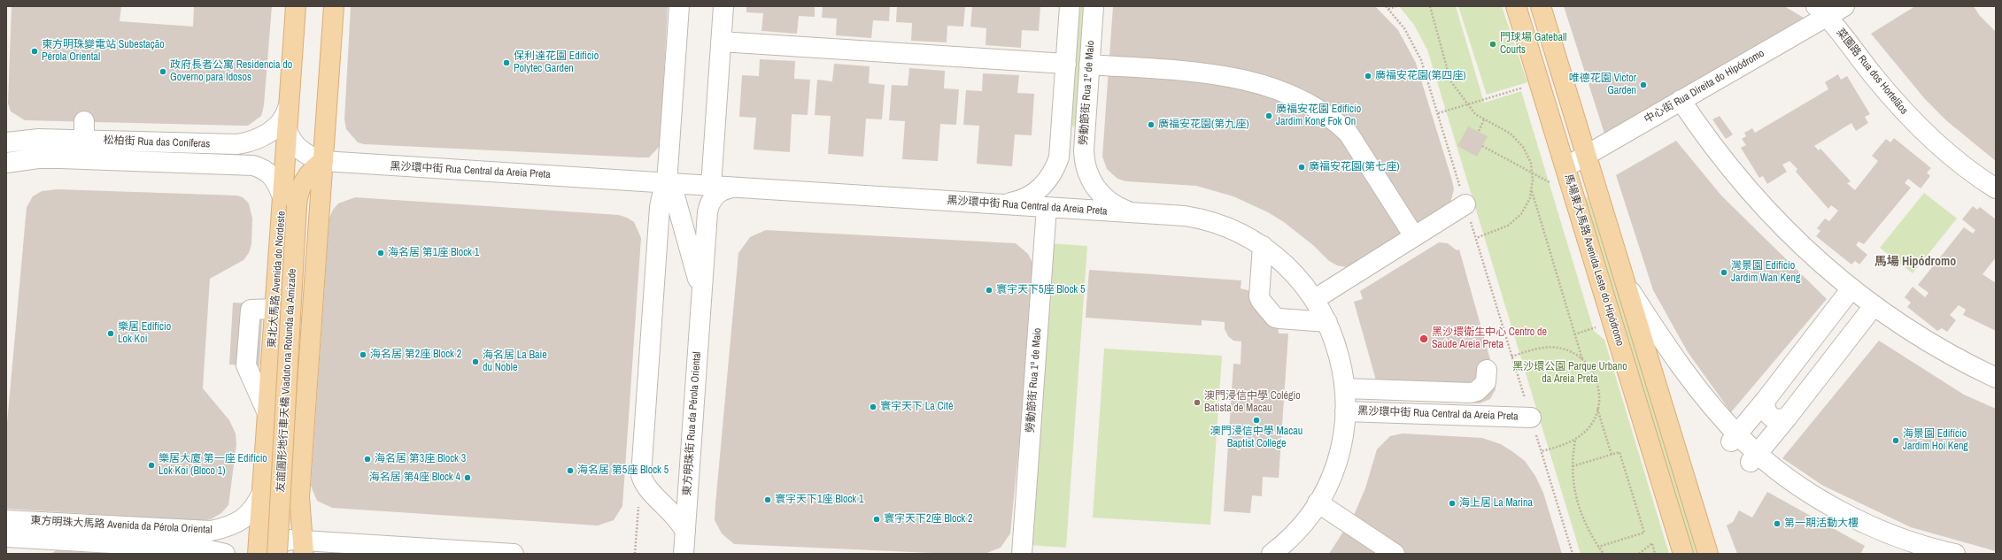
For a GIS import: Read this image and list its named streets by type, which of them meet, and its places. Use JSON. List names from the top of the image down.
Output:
{
  "streets": {
    "main road": ["馬場東大馬路 Avenida Leste do Hipódromo", "東北大馬路 Avenida do Nordeste", "友誼圓形地行車天橋 Viaduto na Rotunda da Amizade"],
    "street": [
      "菜園路 Rua dos Hortelãos",
      "中心街 Rua Direita do Hipódromo",
      "勞動節街 Rua 1º de Maio",
      "松柏街 Rua das Coníferas",
      "黑沙環中街 Rua Central da Areia Preta",
      "東方明珠街 Rua da Pérola Oriental",
      "東方明珠大馬路 Avenida da Pérola Oriental"
    ]
  },
  "crossings": [
    ["菜園路 Rua dos Hortelãos", "中心街 Rua Direita do Hipódromo"],
    ["中心街 Rua Direita do Hipódromo", "馬場東大馬路 Avenida Leste do Hipódromo"],
    ["勞動節街 Rua 1º de Maio", "黑沙環中街 Rua Central da Areia Preta"],
    ["松柏街 Rua das Coníferas", "東北大馬路 Avenida do Nordeste"],
    ["黑沙環中街 Rua Central da Areia Preta", "東北大馬路 Avenida do Nordeste"],
    ["黑沙環中街 Rua Central da Areia Preta", "友誼圓形地行車天橋 Viaduto na Rotunda da Amizade"],
    ["黑沙環中街 Rua Central da Areia Preta", "東方明珠街 Rua da Pérola Oriental"],
    ["東北大馬路 Avenida do Nordeste", "東方明珠大馬路 Avenida da Pérola Oriental"]
  ],
  "districts": ["馬場 Hipódromo"],
  "parks": ["黑沙環公園 Parque Urbano da Areia Preta"],
  "places": [
    "門球場 Gateball Courts",
    "東方明珠變電站 Subestação Pérola Oriental",
    "保利達花園 Edificío Polytec Garden",
    "政府長者公寓 Residencia do Governo para Idosos",
    "廣福安花園(第四座)",
    "唯德花園 Victor Garden",
    "廣福安花園 Edificío Jardim Kong Fok On",
    "廣福安花園(第九座)",
    "廣福安花園(第七座)",
    "海名居 第1座 Block 1",
    "灣景園 Edifício Jardim Wan Keng",
    "寰宇天下5座 Block 5",
    "樂居 Edifício Lok Koi",
    "黑沙環衛生中心 Centro de Saúde Areia Preta",
    "海名居 第2座 Block 2",
    "海名居 La Baie du Noble",
    "澳門浸信中學 Colégio Batista de Macau",
    "寰宇天下 La Cité",
    "澳門浸信中學 Macau Baptist College",
    "海景園 Edifício Jardim Hoi Keng",
    "海名居 第3座 Block 3",
    "樂居大廈 第一座 Edifício Lok Koi (Bloco 1)",
    "海名居 第5座 Block 5",
    "海名居 第4座 Block 4",
    "寰宇天下1座 Block 1",
    "海上居 La Marina",
    "寰宇天下2座 Block 2",
    "第一期活動大樓"
  ]
}
